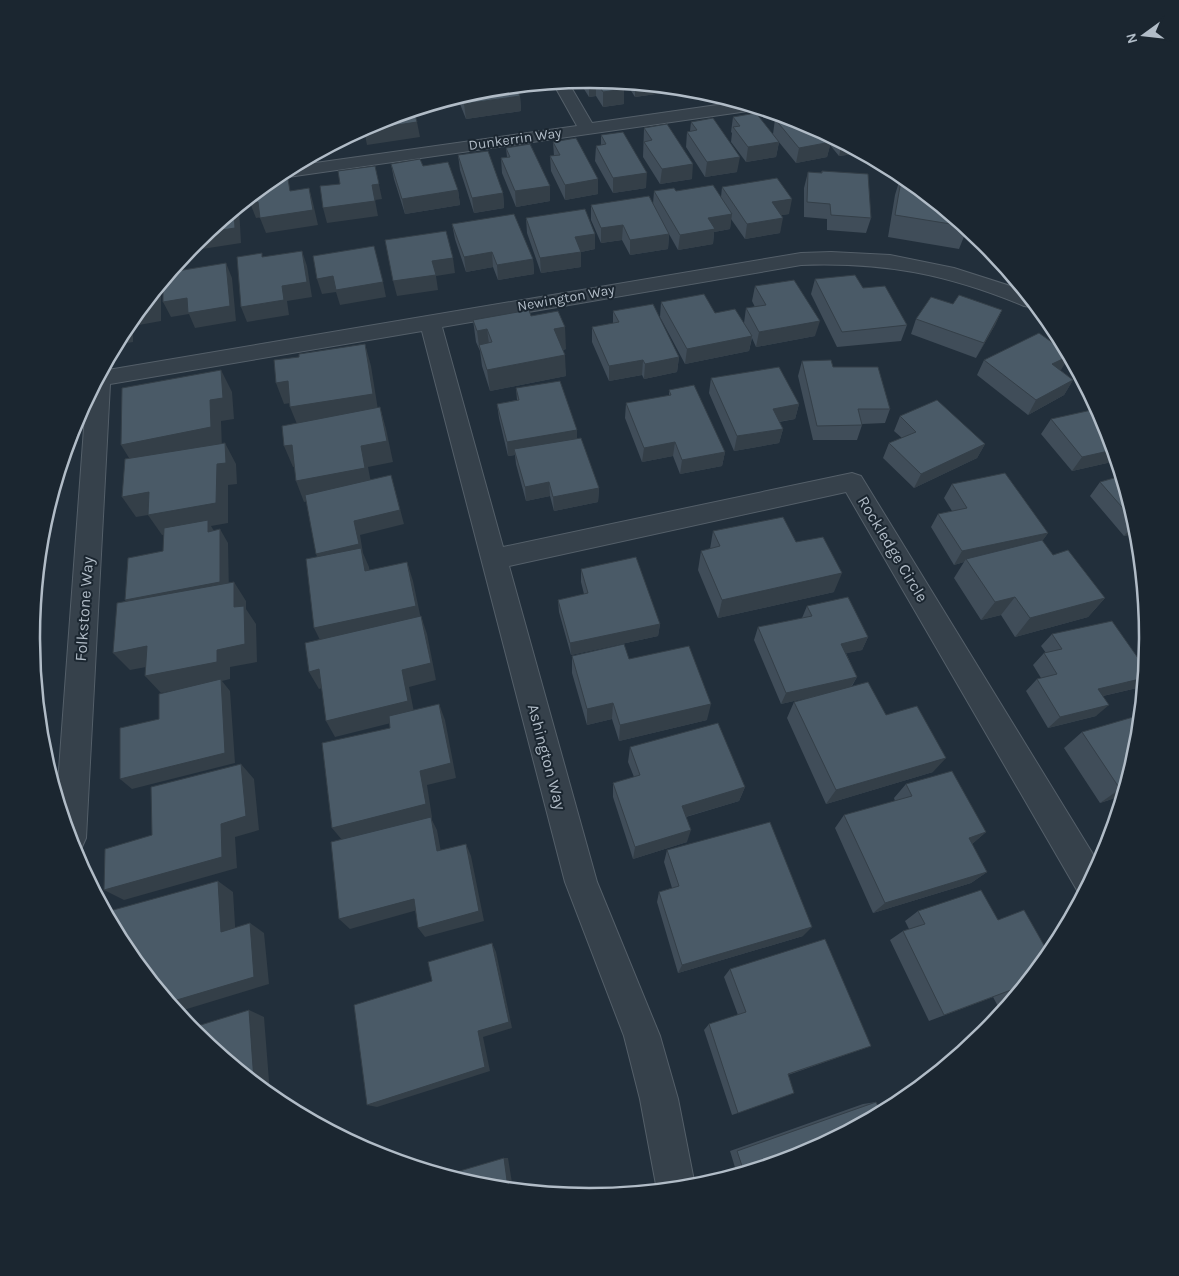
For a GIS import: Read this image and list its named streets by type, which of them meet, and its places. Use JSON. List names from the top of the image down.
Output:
{
  "streets": {
    "street": [
      "Dunkerrin Way",
      "Newington Way",
      "Rockledge Circle",
      "Folkstone Way",
      "Ashington Way"
    ]
  },
  "crossings": [
    ["Newington Way", "Ashington Way"],
    ["Rockledge Circle", "Ashington Way"]
  ],
  "north": "left"
}
